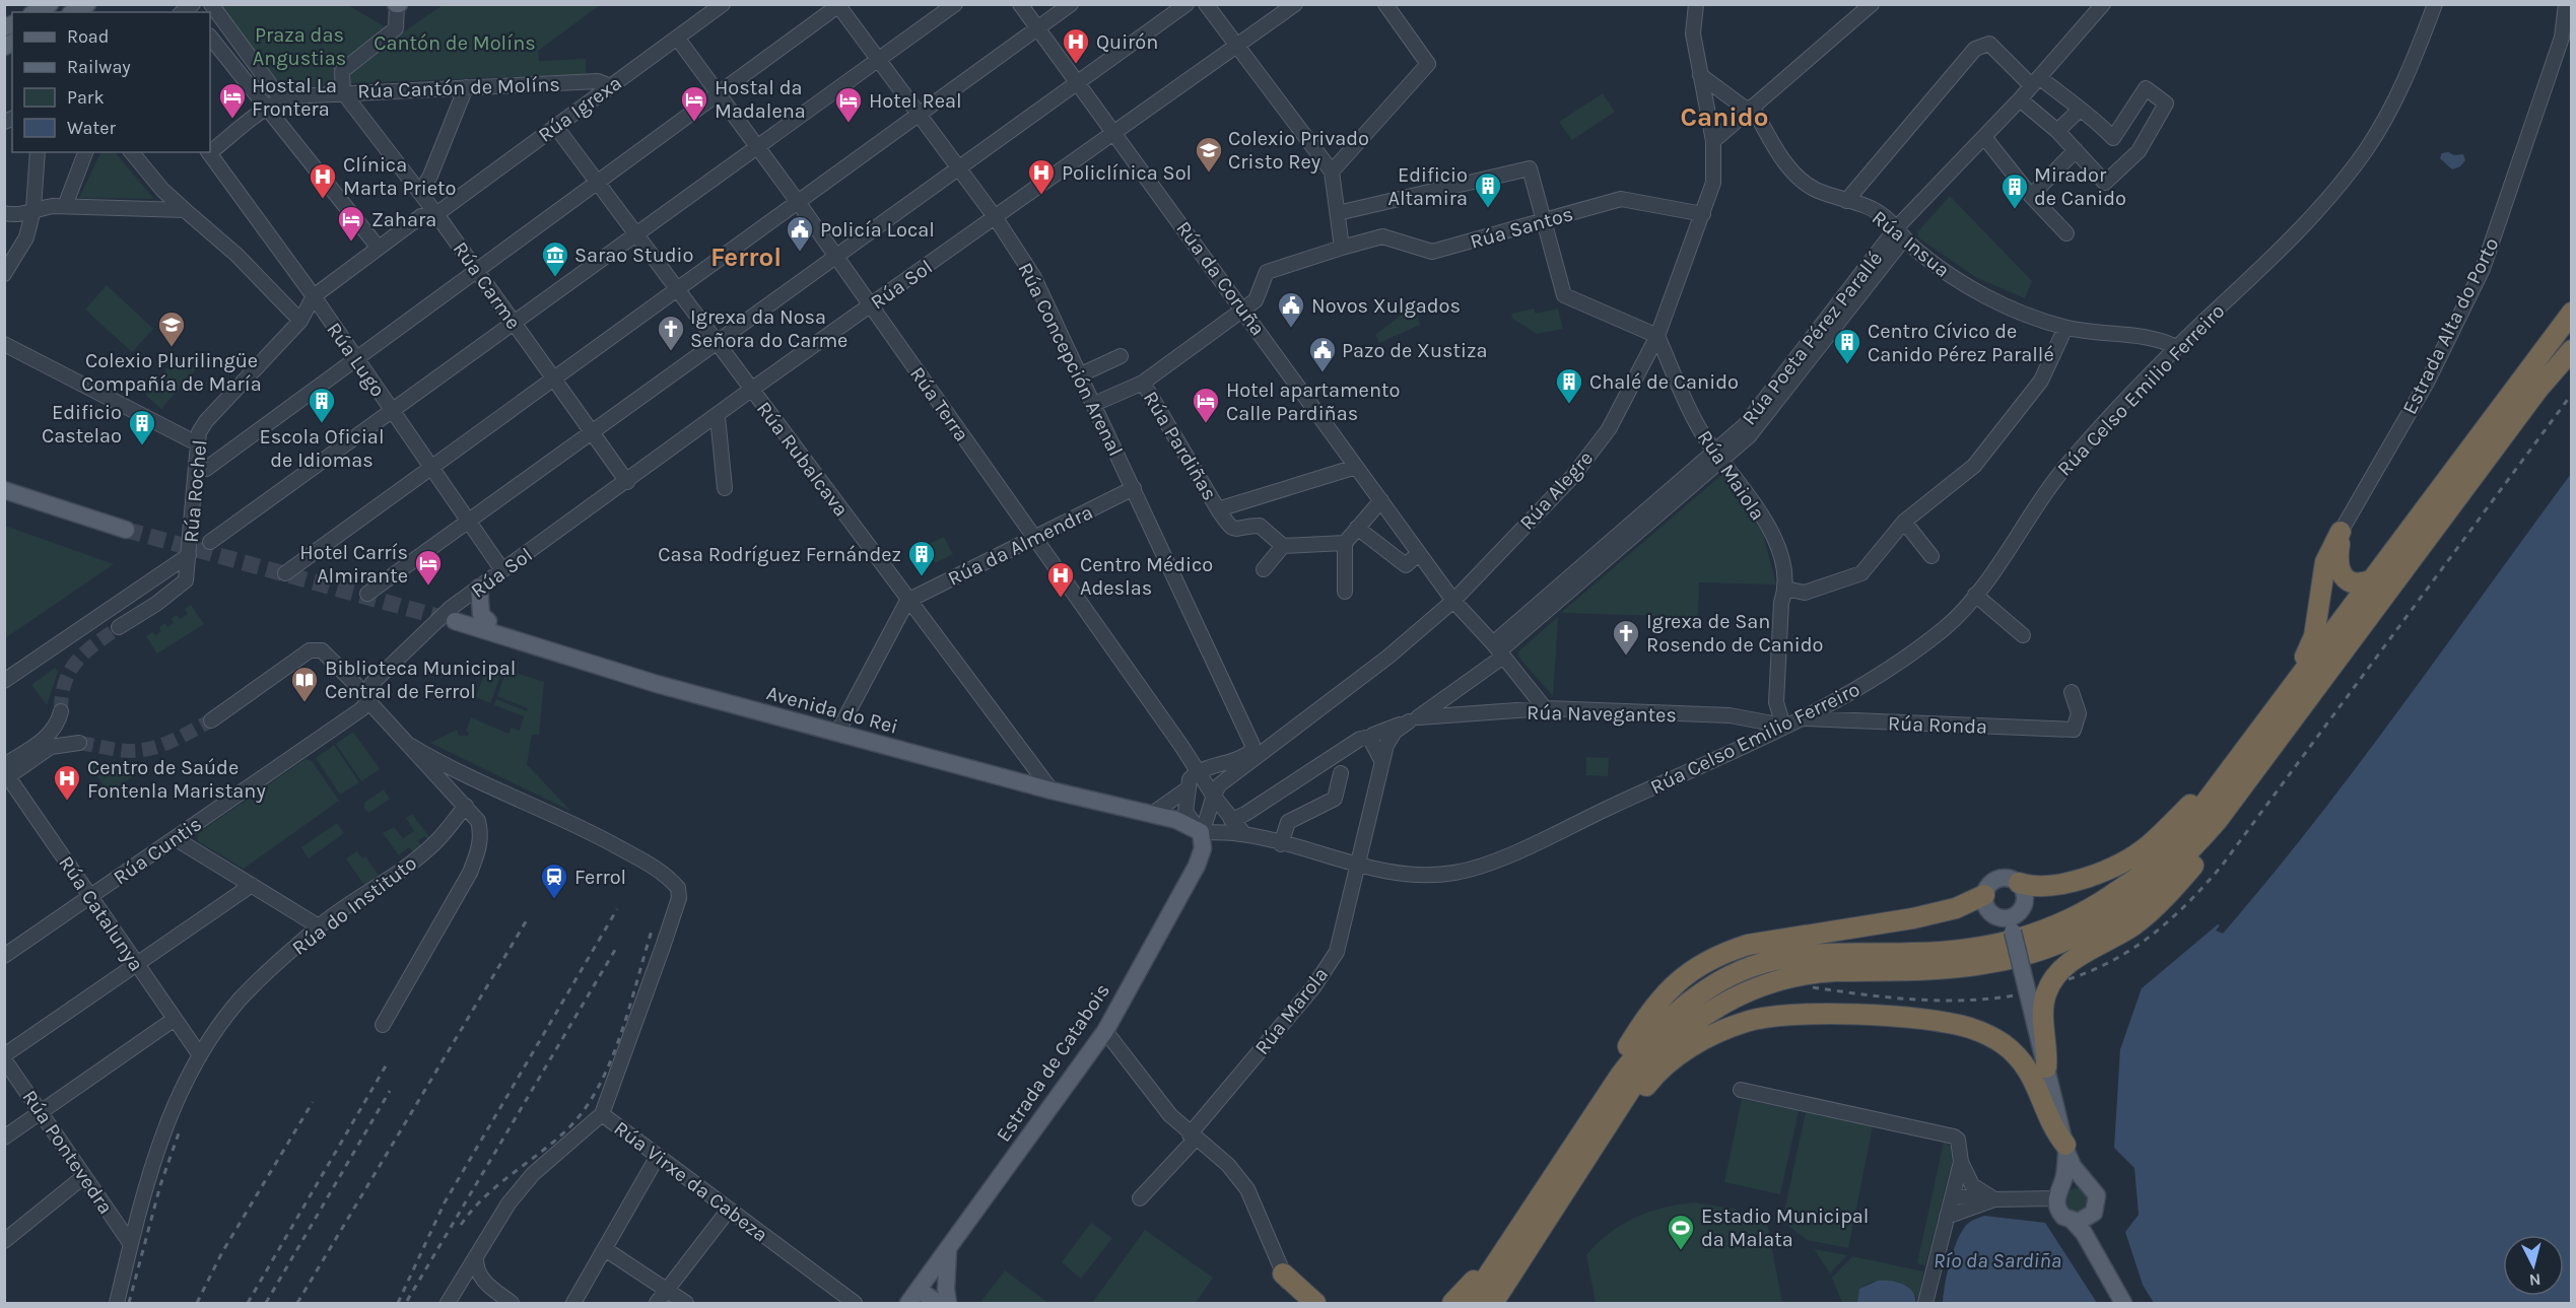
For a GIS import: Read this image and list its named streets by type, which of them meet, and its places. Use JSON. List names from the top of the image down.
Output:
{
  "streets": {
    "main road": ["Avenida do Rei", "Estrada de Catabois"],
    "street": [
      "Rúa Cantón de Molíns",
      "Rúa Igrexa",
      "Rúa Santos",
      "Rúa Insua",
      "Rúa da Coruña",
      "Rúa Sol",
      "Rúa Carme",
      "Estrada Alta do Porto",
      "Rúa Poeta Pérez Parallé",
      "Rúa Lugo",
      "Rúa Concepción Arenal",
      "Rúa Celso Emilio Ferreiro",
      "Rúa Terra",
      "Rúa Pardiñas",
      "Rúa Rubalcava",
      "Rúa Maiola",
      "Rúa Alegre",
      "Rúa Rochel",
      "Rúa da Almendra",
      "Rúa Navegantes",
      "Rúa Ronda",
      "Rúa Cuntis",
      "Rúa do Instituto",
      "Rúa Catalunya",
      "Rúa Marola",
      "Rúa Pontevedra",
      "Rúa Virxe da Cabeza"
    ]
  },
  "crossings": [
    ["Rúa Cantón de Molíns", "Rúa Igrexa"],
    ["Rúa Cantón de Molíns", "Rúa Carme"],
    ["Rúa Igrexa", "Rúa Carme"],
    ["Rúa Igrexa", "Rúa Lugo"],
    ["Rúa Igrexa", "Rúa Terra"],
    ["Rúa Igrexa", "Rúa Rubalcava"],
    ["Rúa Igrexa", "Rúa Rochel"],
    ["Rúa Santos", "Rúa da Coruña"],
    ["Rúa Santos", "Rúa Alegre"],
    ["Rúa Insua", "Rúa Poeta Pérez Parallé"],
    ["Rúa Insua", "Rúa Celso Emilio Ferreiro"],
    ["Rúa da Coruña", "Rúa Sol"],
    ["Rúa da Coruña", "Rúa Poeta Pérez Parallé"],
    ["Rúa da Coruña", "Rúa Pardiñas"],
    ["Rúa da Coruña", "Rúa Alegre"],
    ["Rúa da Coruña", "Rúa Navegantes"],
    ["Rúa Sol", "Rúa Carme"],
    ["Rúa Sol", "Rúa Lugo"],
    ["Rúa Sol", "Rúa Concepción Arenal"],
    ["Rúa Sol", "Rúa Terra"],
    ["Rúa Sol", "Rúa Rubalcava"],
    ["Rúa Sol", "Avenida do Rei"],
    ["Rúa Poeta Pérez Parallé", "Rúa Maiola"],
    ["Rúa Poeta Pérez Parallé", "Rúa Navegantes"],
    ["Rúa Lugo", "Rúa Rochel"],
    ["Rúa Concepción Arenal", "Rúa da Almendra"],
    ["Rúa Celso Emilio Ferreiro", "Rúa Maiola"],
    ["Rúa Celso Emilio Ferreiro", "Avenida do Rei"],
    ["Rúa Celso Emilio Ferreiro", "Rúa Navegantes"],
    ["Rúa Celso Emilio Ferreiro", "Rúa Ronda"],
    ["Rúa Celso Emilio Ferreiro", "Rúa Marola"],
    ["Rúa Celso Emilio Ferreiro", "Estrada de Catabois"],
    ["Rúa Terra", "Rúa Alegre"],
    ["Rúa Terra", "Rúa da Almendra"],
    ["Rúa Rubalcava", "Rúa da Almendra"],
    ["Rúa Rubalcava", "Avenida do Rei"],
    ["Rúa Maiola", "Rúa Alegre"],
    ["Rúa Maiola", "Rúa Navegantes"],
    ["Avenida do Rei", "Estrada de Catabois"],
    ["Rúa Navegantes", "Rúa Marola"],
    ["Rúa Cuntis", "Rúa Catalunya"],
    ["Rúa do Instituto", "Rúa Catalunya"],
    ["Rúa do Instituto", "Rúa Pontevedra"]
  ],
  "districts": ["Canido", "Ferrol"],
  "water": ["Río da Sardiña"],
  "parks": ["Praza das Angustias", "Cantón de Molíns"],
  "places": {
    "hospital": [
      "Quirón",
      "Policlínica Sol",
      "Clínica Marta Prieto",
      "Centro Médico Adeslas",
      "Centro de Saúde Fontenla Maristany"
    ],
    "hotel": [
      "Hostal La Frontera",
      "Hostal da Madalena",
      "Hotel Real",
      "Zahara",
      "Hotel apartamento Calle Pardiñas",
      "Hotel Carrís Almirante"
    ],
    "school or university": ["Colexio Privado Cristo Rey", "Colexio Plurilingüe Compañía de María"],
    "building": [
      "Edificio Altamira",
      "Mirador de Canido",
      "Centro Cívico de Canido Pérez Parallé",
      "Chalé de Canido",
      "Escola Oficial de Idiomas",
      "Edificio Castelao",
      "Casa Rodríguez Fernández"
    ],
    "public building": ["Policía Local", "Novos Xulgados", "Pazo de Xustiza"],
    "museum": ["Sarao Studio"],
    "church": ["Igrexa da Nosa Señora do Carme", "Igrexa de San Rosendo de Canido"],
    "library": ["Biblioteca Municipal Central de Ferrol"],
    "station": ["Ferrol"],
    "sports": ["Estadio Municipal da Malata"]
  },
  "legend": [
    "Road",
    "Railway",
    "Park",
    "Water"
  ],
  "north": "bottom"
}
